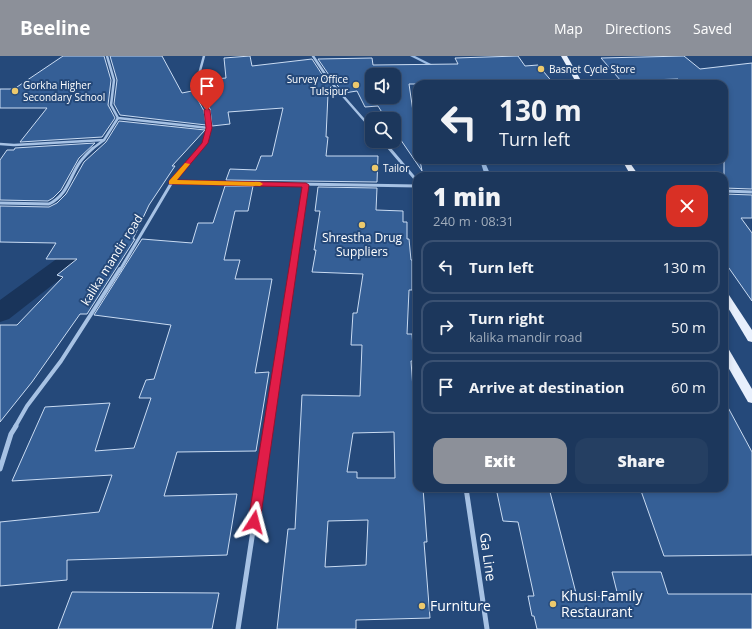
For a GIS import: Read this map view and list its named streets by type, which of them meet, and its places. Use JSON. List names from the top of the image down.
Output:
{
  "streets": {
    "street": ["kalika mandir road", "Ga Line"]
  },
  "places": [
    "Basnet Cycle Store",
    "Survey Office Tulsipur",
    "Gorkha Higher Secondary School",
    "Tailor",
    "Shrestha Drug Suppliers",
    "Khusi Family Restaurant",
    "Furniture"
  ],
  "page": {
    "header": "Beeline",
    "nav": ["Map", "Directions", "Saved"],
    "turn": ["130 m", "Turn left"],
    "heading": ["1 min", "240 m · 08:31"],
    "list": [
      {
        "name": "Turn left",
        "value": "130 m"
      },
      {
        "name": "Turn right",
        "note": "kalika mandir road",
        "value": "50 m"
      },
      {
        "name": "Arrive at destination",
        "value": "60 m"
      }
    ],
    "buttons": ["Exit", "Share"]
  }
}
